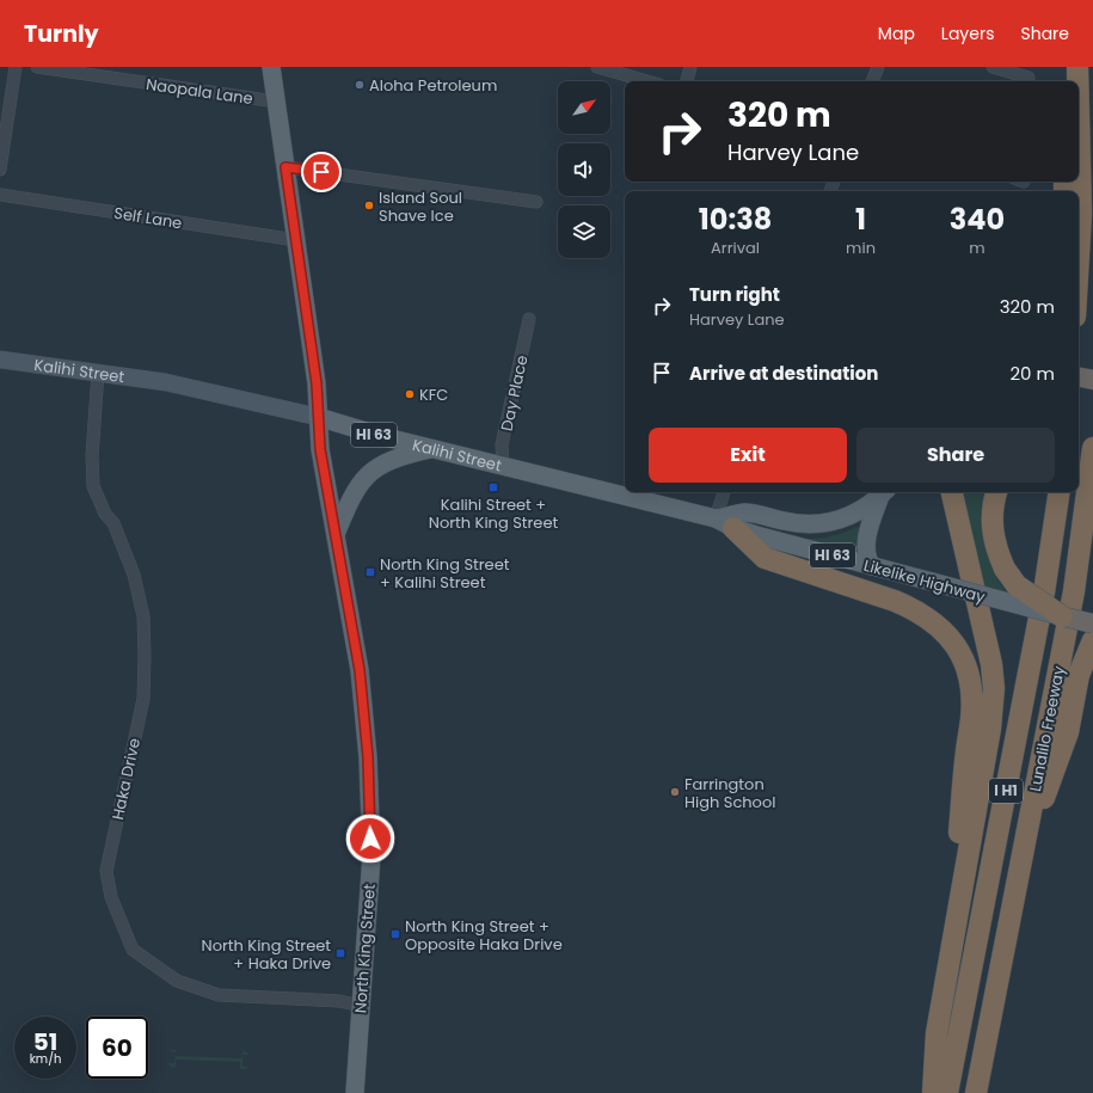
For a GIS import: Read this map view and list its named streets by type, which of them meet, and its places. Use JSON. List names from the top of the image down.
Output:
{
  "streets": {
    "highway": [
      "HI 63",
      "Likelike Highway",
      "Lunalilo Freeway",
      "I H1"
    ],
    "main road": ["Kalihi Street", "North King Street"],
    "street": [
      "Naopala Lane",
      "Self Lane",
      "Day Place",
      "Haka Drive"
    ]
  },
  "crossings": [
    ["Naopala Lane", "North King Street"],
    ["Self Lane", "North King Street"],
    ["Kalihi Street", "Day Place"],
    ["Kalihi Street", "HI 63"],
    ["Kalihi Street", "Likelike Highway"],
    ["Kalihi Street", "Haka Drive"],
    ["Kalihi Street", "North King Street"],
    ["HI 63", "Likelike Highway"],
    ["Haka Drive", "North King Street"]
  ],
  "places": {
    "other": [
      "Aloha Petroleum",
      "Island Soul Shave Ice",
      "KFC",
      "Farrington High School"
    ],
    "transit": [
      "Kalihi Street + North King Street",
      "North King Street + Kalihi Street",
      "North King Street + Opposite Haka Drive",
      "North King Street + Haka Drive"
    ]
  },
  "north": "top right",
  "page": {
    "header": "Turnly",
    "nav": ["Map", "Layers", "Share"],
    "turn": ["320 m", "Harvey Lane"],
    "eta": [
      "10:38",
      "Arrival",
      "1",
      "min",
      "340",
      "m"
    ],
    "list": [
      {
        "name": "Turn right",
        "note": "Harvey Lane",
        "value": "320 m"
      },
      {
        "name": "Arrive at destination",
        "value": "20 m"
      }
    ],
    "buttons": ["Exit", "Share"],
    "speed": "51 km/h",
    "limit": "60"
  }
}
